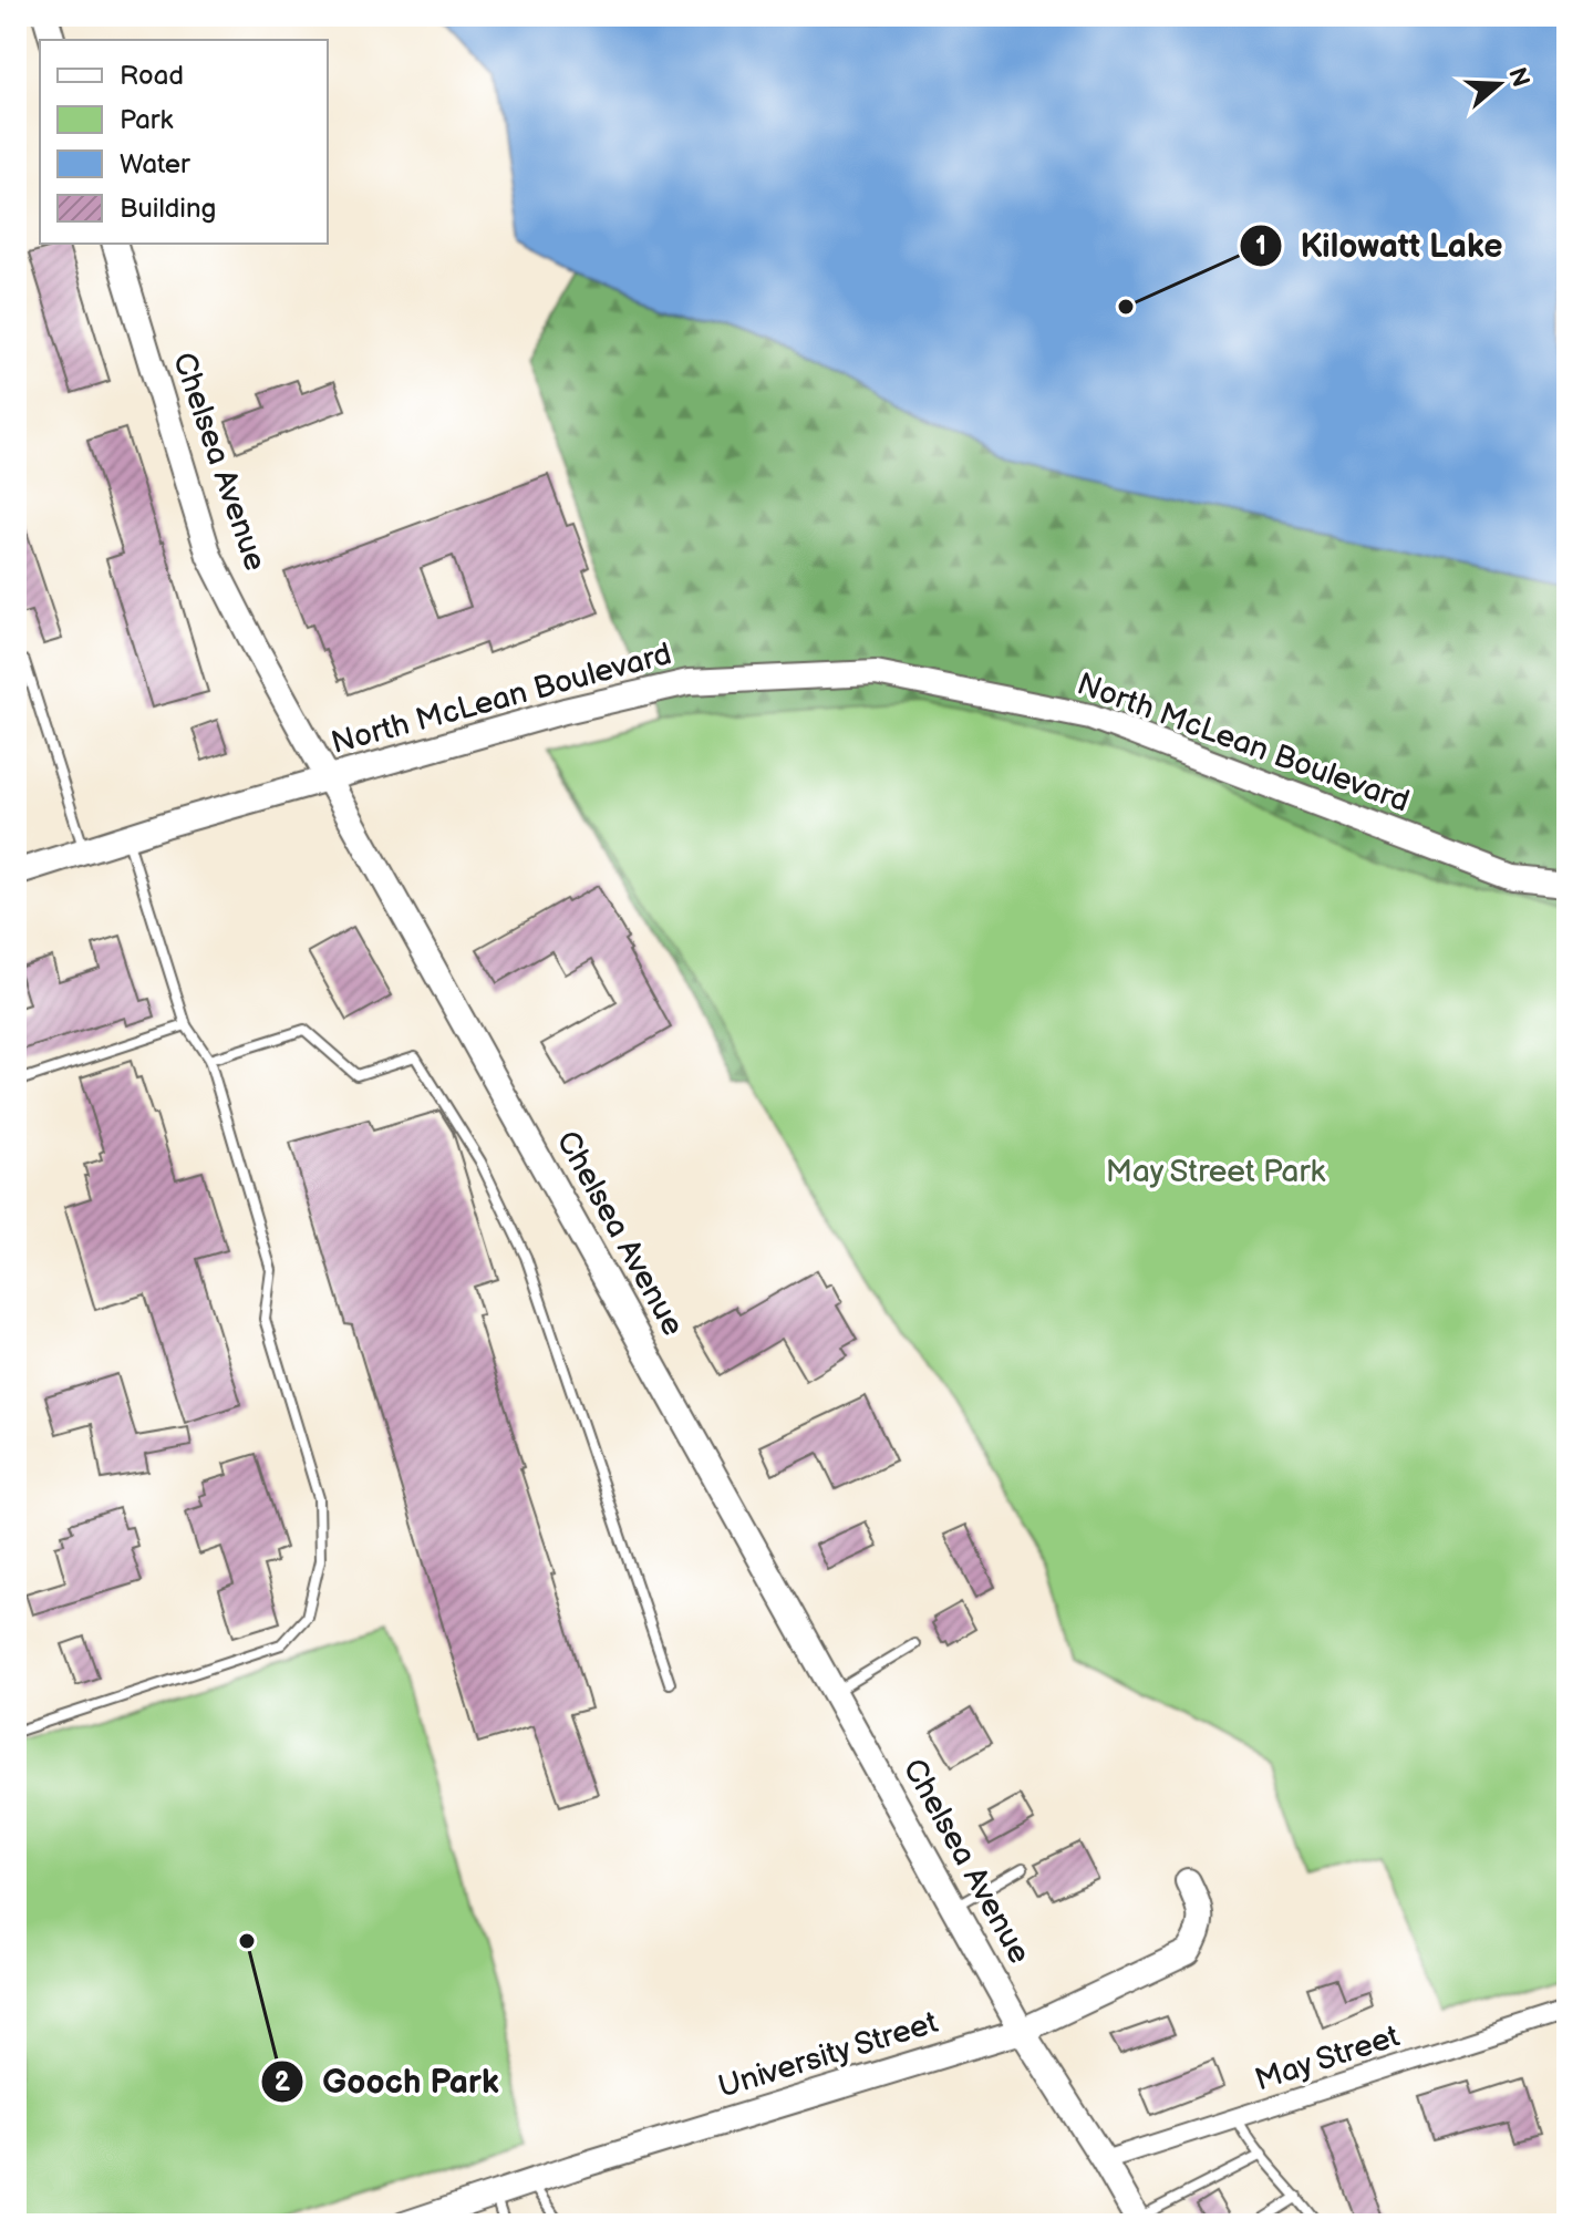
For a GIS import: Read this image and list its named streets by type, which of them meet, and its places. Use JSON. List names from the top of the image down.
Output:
{
  "streets": {
    "main road": ["Chelsea Avenue", "North McLean Boulevard", "University Street"],
    "street": ["May Street"]
  },
  "crossings": [
    ["Chelsea Avenue", "North McLean Boulevard"],
    ["Chelsea Avenue", "University Street"],
    ["Chelsea Avenue", "May Street"]
  ],
  "parks": ["May Street Park"],
  "places": ["Kilowatt Lake", "Gooch Park"],
  "legend": [
    "Road",
    "Park",
    "Water",
    "Building"
  ],
  "north": "right"
}
